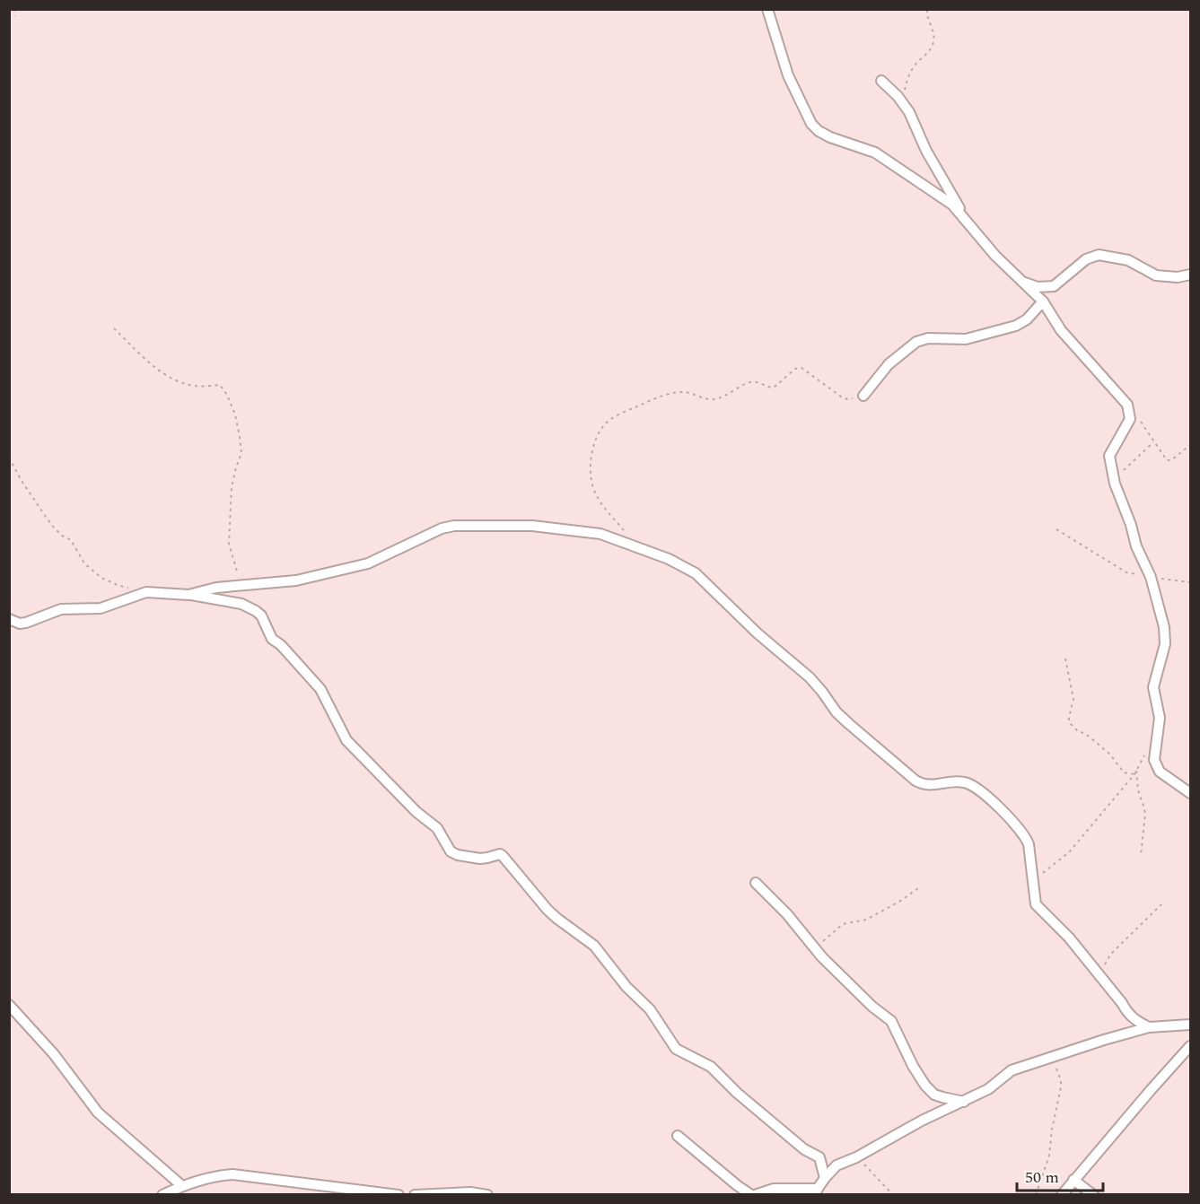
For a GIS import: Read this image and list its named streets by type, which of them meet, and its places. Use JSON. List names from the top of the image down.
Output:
{
  "scale_bar": "50 m"
}
